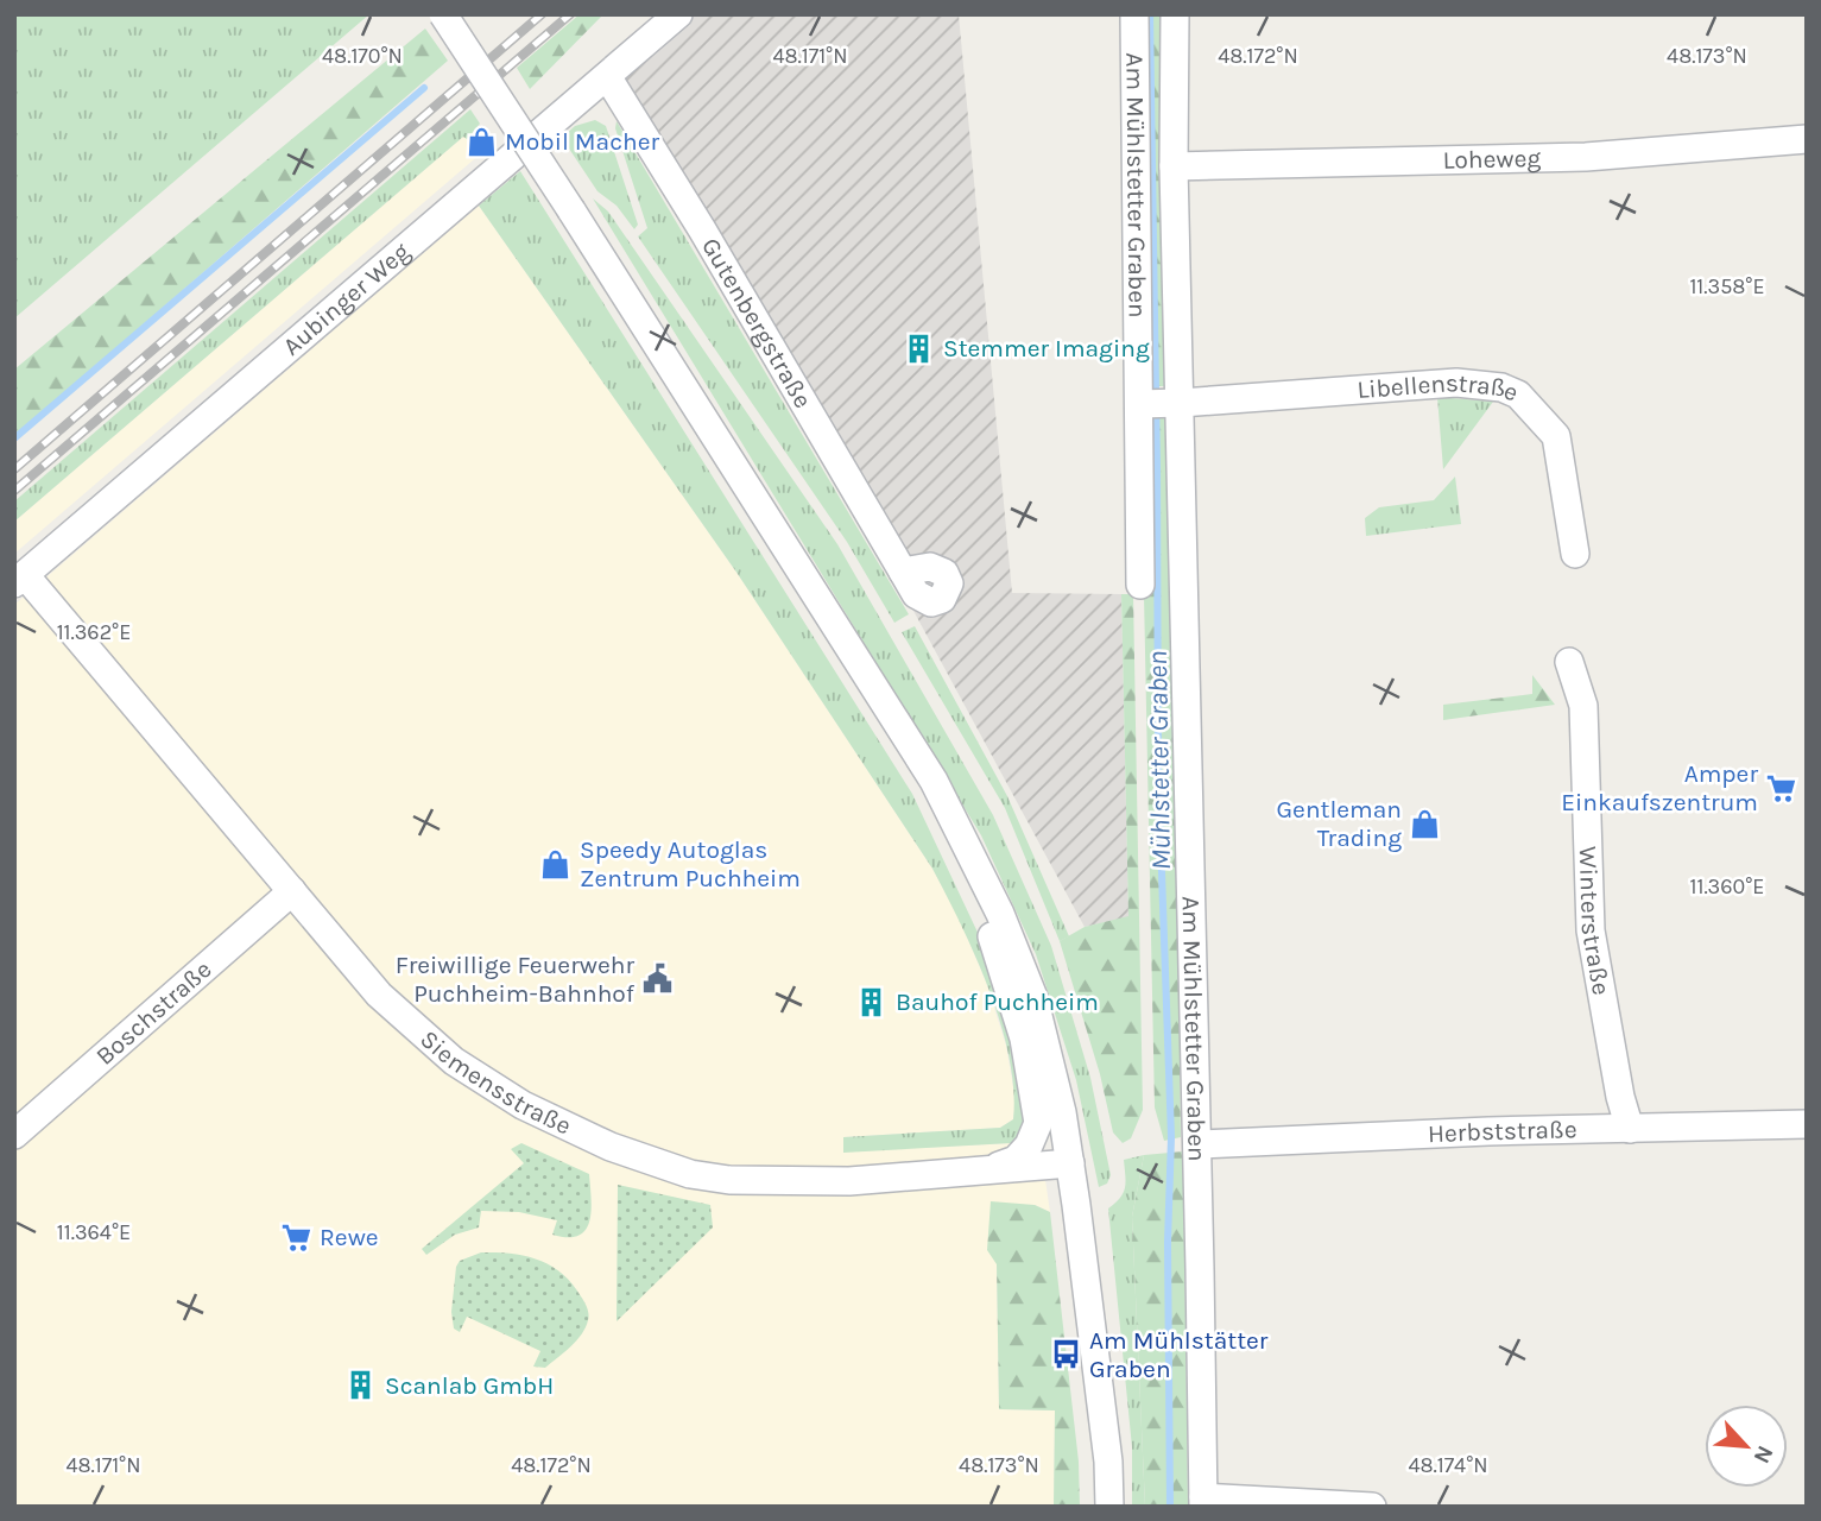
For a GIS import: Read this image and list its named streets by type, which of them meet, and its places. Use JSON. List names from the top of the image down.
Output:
{
  "streets": {
    "street": [
      "Loheweg",
      "Am Mühlstetter Graben",
      "Aubinger Weg",
      "Gutenbergstraße",
      "Libellenstraße",
      "Winterstraße",
      "Boschstraße",
      "Siemensstraße",
      "Herbststraße"
    ]
  },
  "crossings": [
    ["Loheweg", "Am Mühlstetter Graben"],
    ["Am Mühlstetter Graben", "Libellenstraße"],
    ["Am Mühlstetter Graben", "Herbststraße"],
    ["Aubinger Weg", "Gutenbergstraße"],
    ["Aubinger Weg", "Siemensstraße"],
    ["Winterstraße", "Herbststraße"],
    ["Boschstraße", "Siemensstraße"]
  ],
  "water": ["Mühlstetter Graben"],
  "places": {
    "shop": ["Mobil Macher", "Gentleman Trading", "Speedy Autoglas Zentrum Puchheim"],
    "building": ["Stemmer Imaging", "Bauhof Puchheim", "Scanlab GmbH"],
    "supermarket": ["Amper Einkaufszentrum", "Rewe"],
    "public building": ["Freiwillige Feuerwehr Puchheim-Bahnhof"],
    "bus stop": ["Am Mühlstätter Graben"]
  },
  "north": "bottom right",
  "coordinates": [
    "48.170°N",
    "48.171°N",
    "48.172°N",
    "48.173°N",
    "11.358°E",
    "11.362°E",
    "11.360°E",
    "11.364°E",
    "48.174°N"
  ]
}
